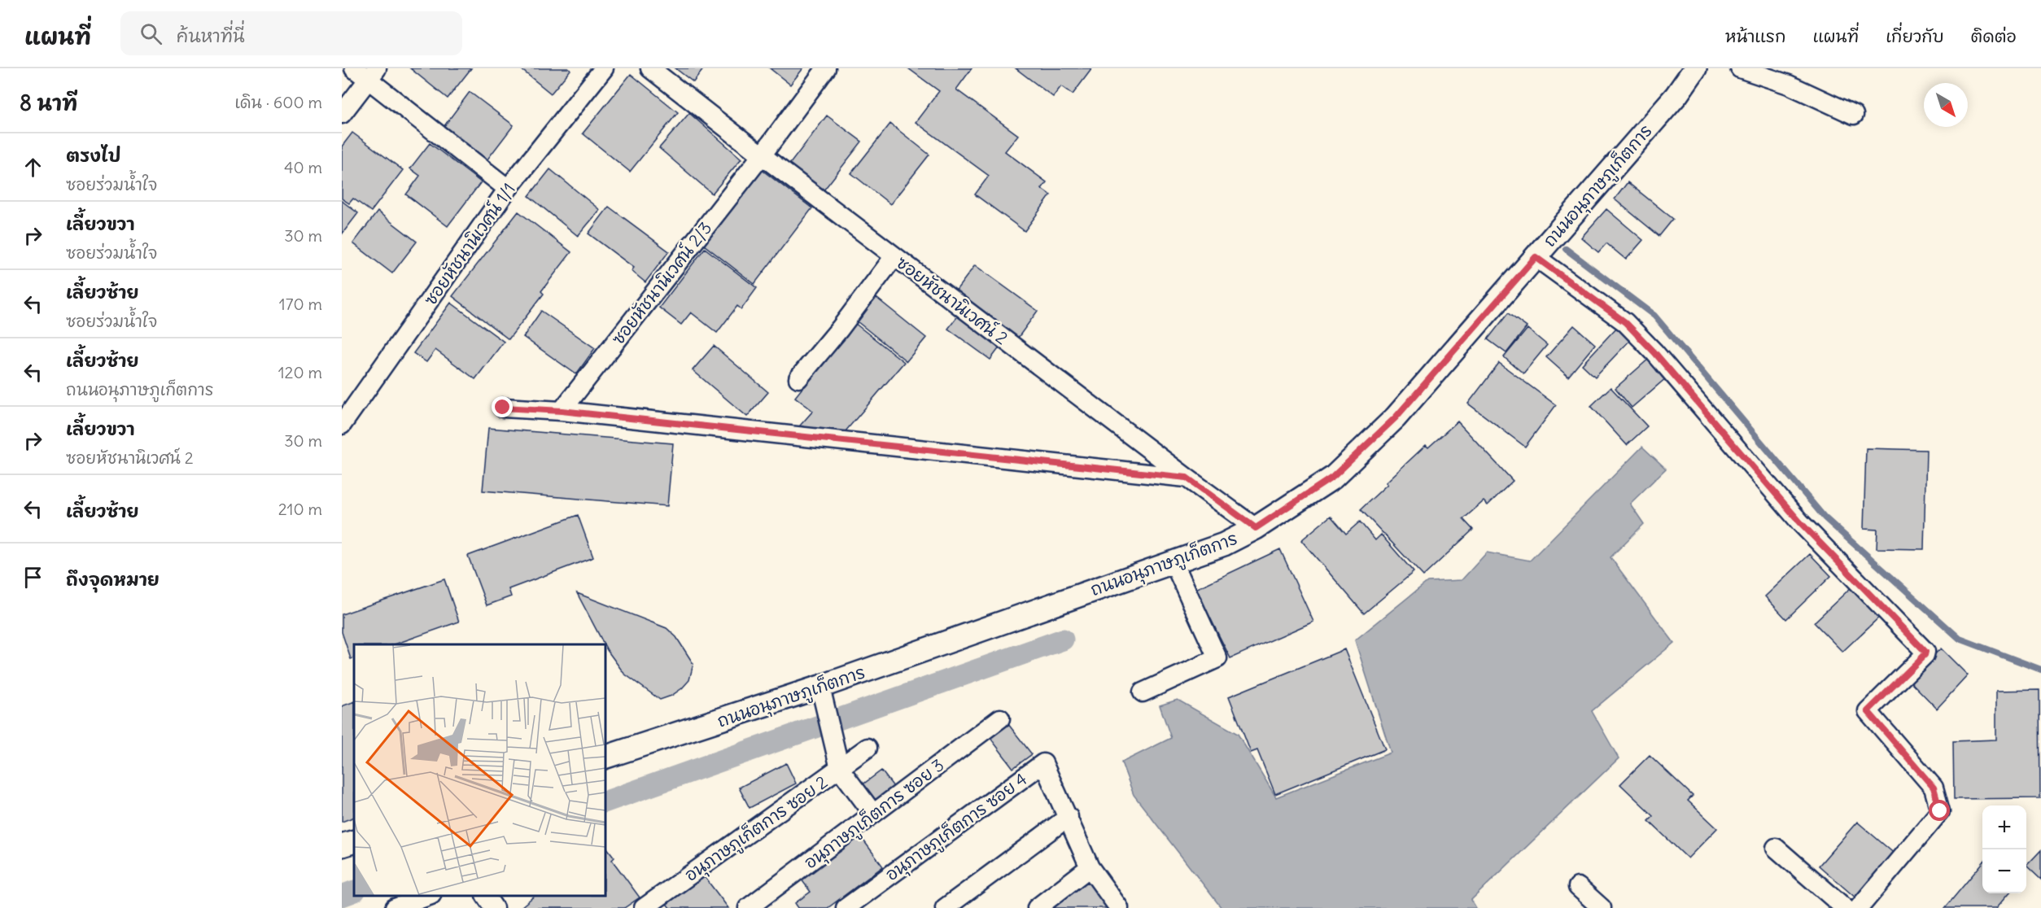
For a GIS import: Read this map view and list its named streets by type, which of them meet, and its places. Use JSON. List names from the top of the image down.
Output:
{
  "streets": {
    "street": [
      "ถนนอนุภาษภูเก็ตการ",
      "ซอยหัชนานิเวศน์ 1/1",
      "ซอยหัชนานิเวศน์ 2/3",
      "ซอยหัชนานิเวศน์ 2",
      "อนุภาษภูเก็ตการ ซอย 3",
      "อนุภาษภูเก็ตการ ซอย 4",
      "อนุภาษภูเก็ตการ ซอย 2"
    ]
  },
  "crossings": [
    ["ถนนอนุภาษภูเก็ตการ", "ซอยหัชนานิเวศน์ 2"],
    ["ซอยหัชนานิเวศน์ 2/3", "ซอยหัชนานิเวศน์ 2"]
  ],
  "north": "bottom right",
  "page": {
    "header": "แผนที่",
    "search": "ค้นหาที่นี่",
    "nav": [
      "หน้าแรก",
      "แผนที่",
      "เกี่ยวกับ",
      "ติดต่อ"
    ],
    "heading": ["8 นาที", "เดิน · 600 m"],
    "list": [
      ["ตรงไป", "ซอยร่วมน้ำใจ", "40 m"],
      ["เลี้ยวขวา", "ซอยร่วมน้ำใจ", "30 m"],
      ["เลี้ยวซ้าย", "ซอยร่วมน้ำใจ", "170 m"],
      ["เลี้ยวซ้าย", "ถนนอนุภาษภูเก็ตการ", "120 m"],
      ["เลี้ยวขวา", "ซอยหัชนานิเวศน์ 2", "30 m"],
      ["เลี้ยวซ้าย", "210 m"],
      "ถึงจุดหมาย"
    ],
    "map_buttons": ["+", "−"]
  }
}
